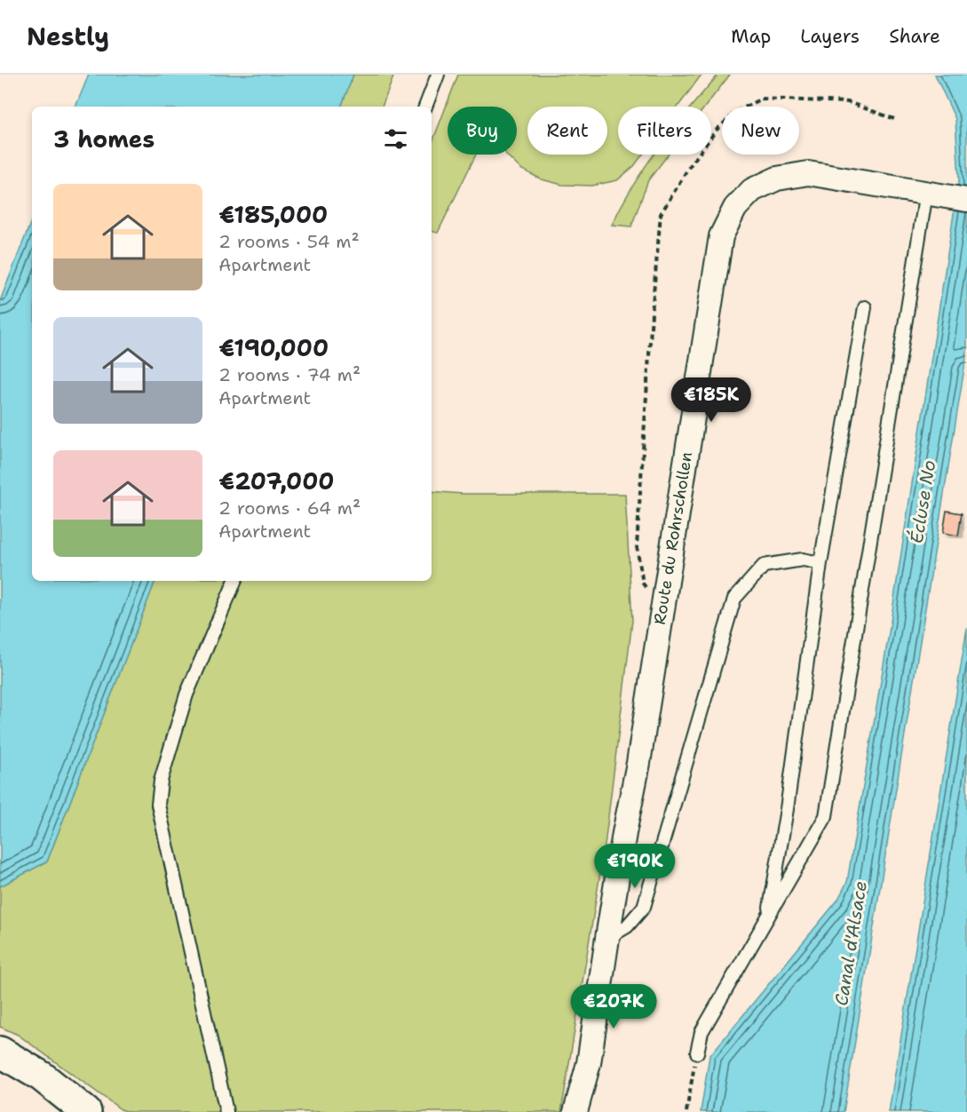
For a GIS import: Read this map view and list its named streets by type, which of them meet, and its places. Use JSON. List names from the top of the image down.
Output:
{
  "streets": {
    "street": ["Route du Rohrschollen"]
  },
  "water": ["Écluse No", "Canal d'Alsace"],
  "page": {
    "header": "Nestly",
    "nav": ["Map", "Layers", "Share"],
    "chip": [
      "Buy",
      "Rent",
      "Filters",
      "New"
    ],
    "heading": "3 homes",
    "list": [
      {
        "name": "€185,000",
        "note": "2 rooms · 54 m² · Apartment"
      },
      {
        "name": "€190,000",
        "note": "2 rooms · 74 m² · Apartment"
      },
      {
        "name": "€207,000",
        "note": "2 rooms · 64 m² · Apartment"
      }
    ],
    "price": ["€185K", "€190K", "€207K"]
  }
}
